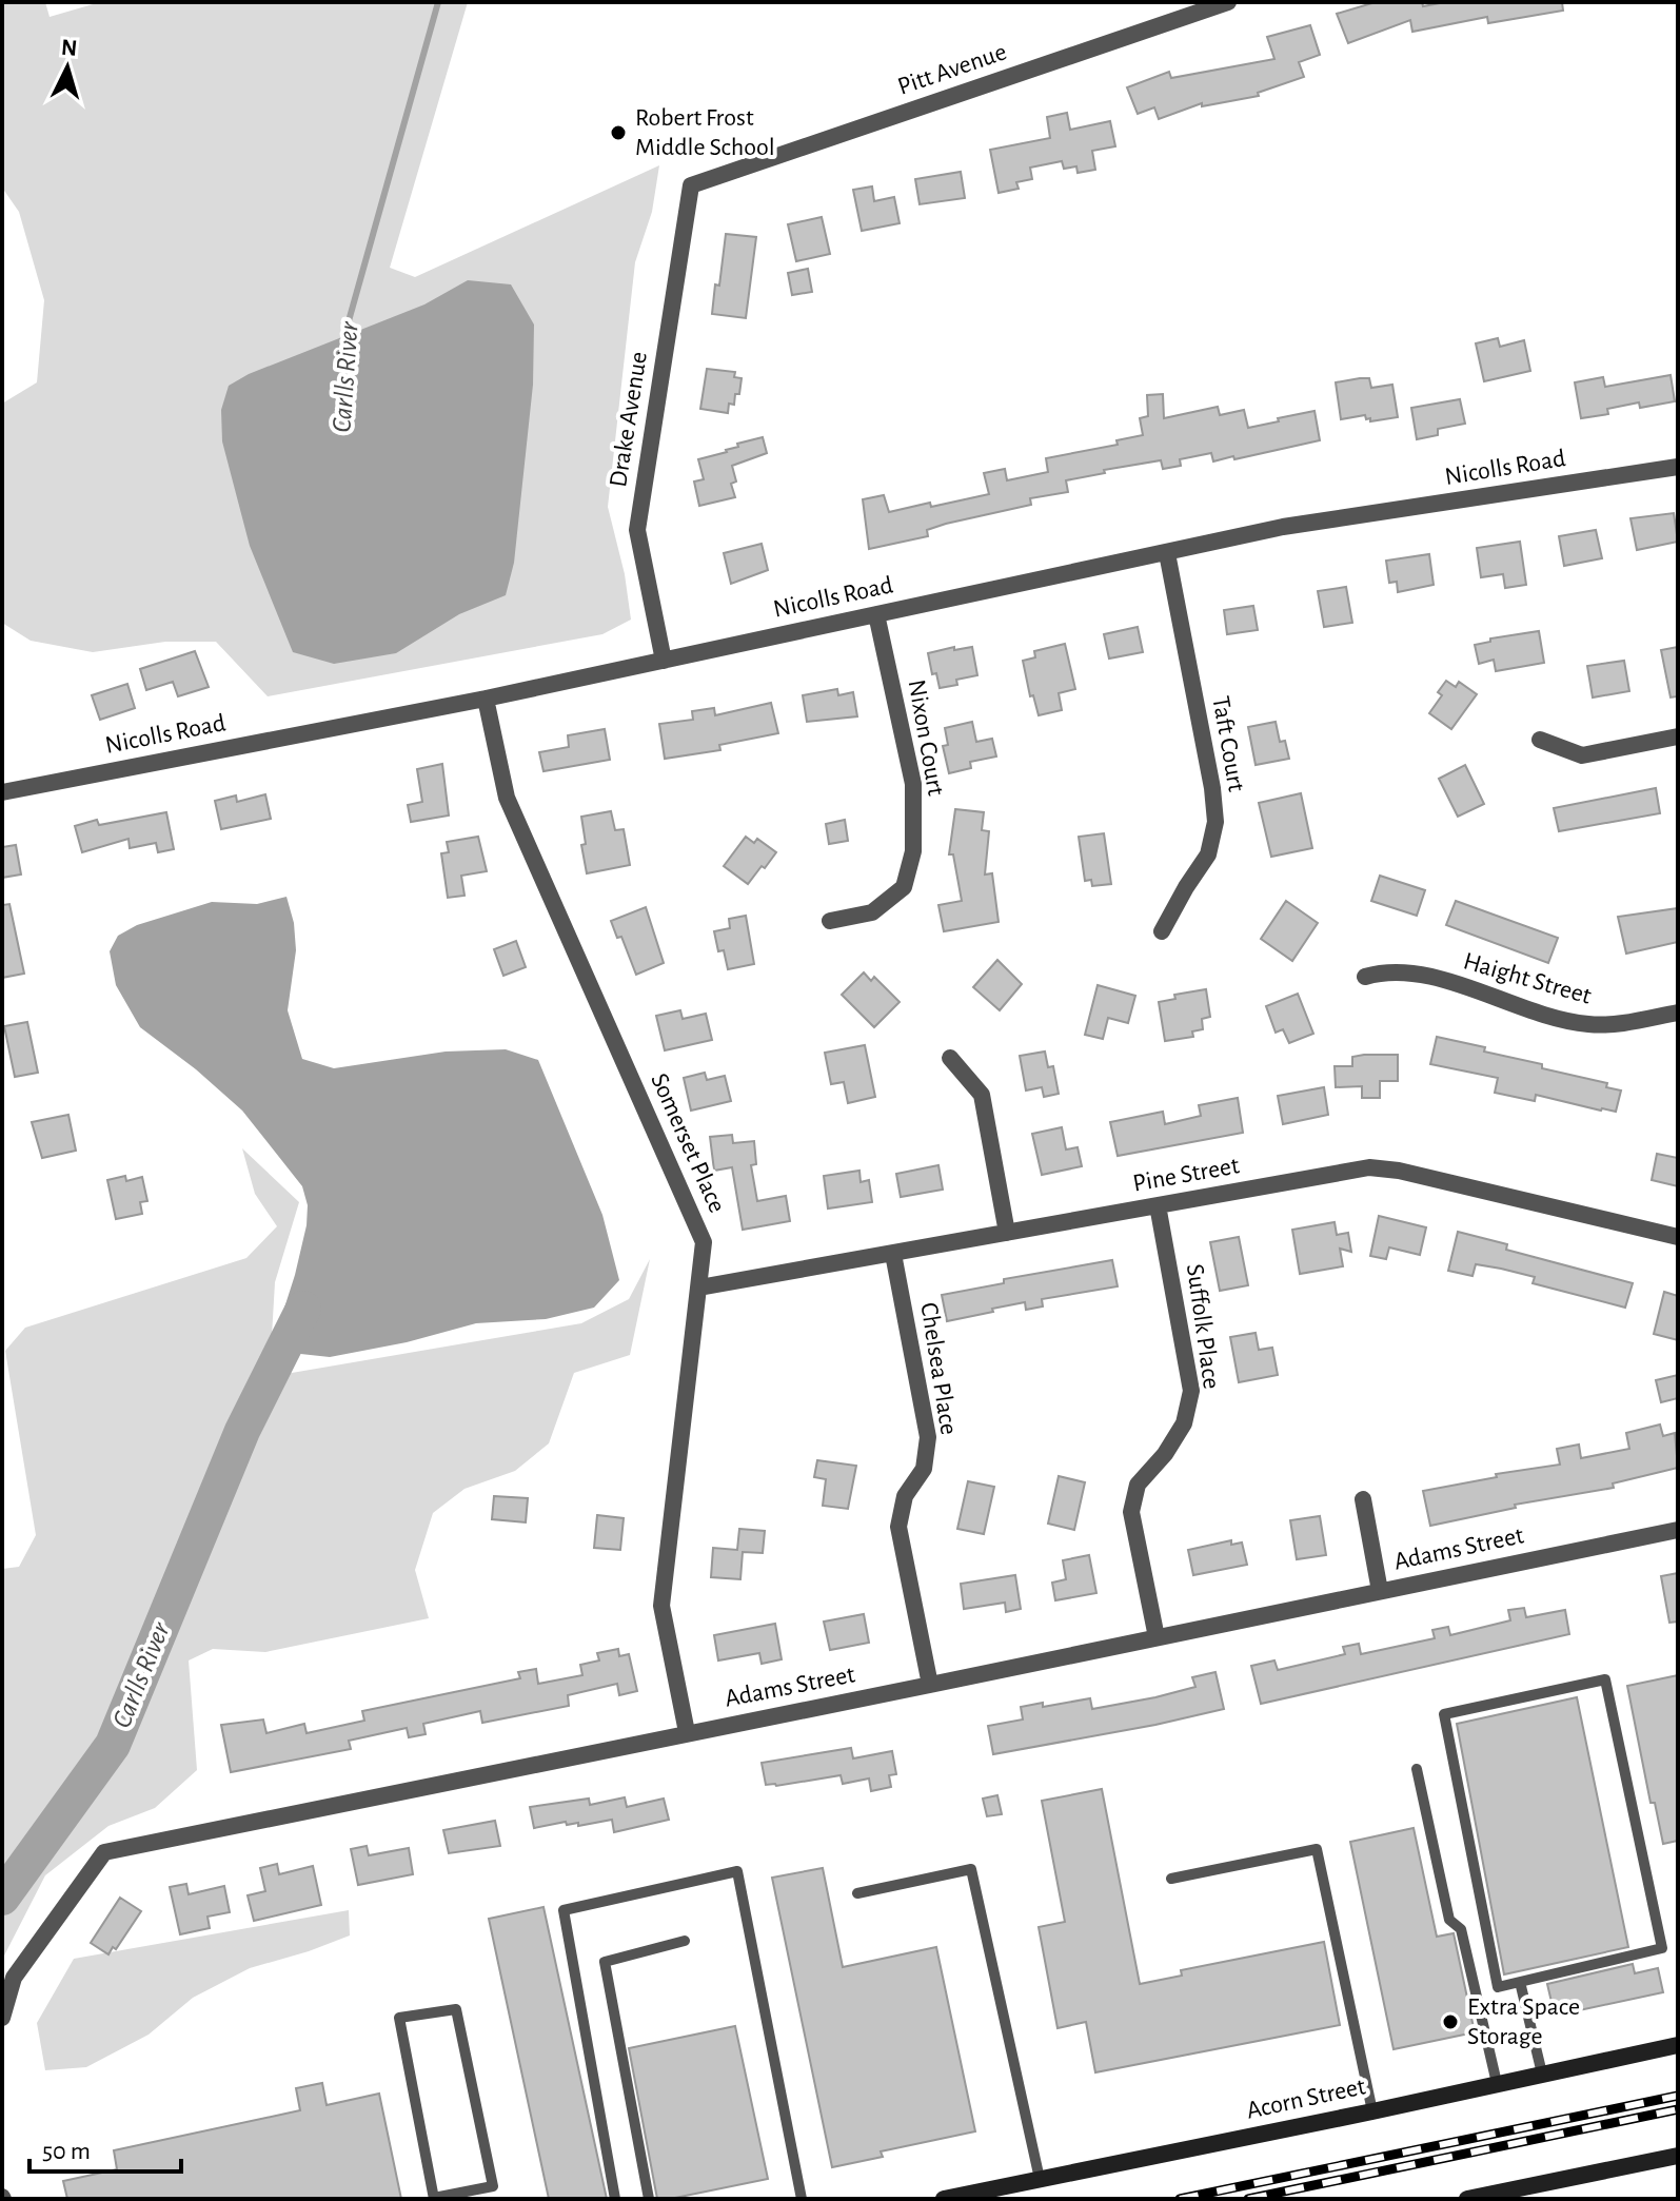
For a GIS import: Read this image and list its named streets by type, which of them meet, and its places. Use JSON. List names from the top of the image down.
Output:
{
  "streets": {
    "street": [
      "Pitt Avenue",
      "Drake Avenue",
      "Nicolls Road",
      "Nixon Court",
      "Taft Court",
      "Haight Street",
      "Somerset Place",
      "Pine Street",
      "Suffolk Place",
      "Chelsea Place",
      "Adams Street",
      "Acorn Street"
    ]
  },
  "crossings": [
    ["Pitt Avenue", "Drake Avenue"],
    ["Drake Avenue", "Nicolls Road"],
    ["Nicolls Road", "Nixon Court"],
    ["Nicolls Road", "Taft Court"],
    ["Nicolls Road", "Somerset Place"],
    ["Somerset Place", "Pine Street"],
    ["Somerset Place", "Adams Street"],
    ["Pine Street", "Suffolk Place"],
    ["Pine Street", "Chelsea Place"],
    ["Suffolk Place", "Adams Street"],
    ["Chelsea Place", "Adams Street"]
  ],
  "water": ["Carlls River"],
  "places": ["Robert Frost Middle School", "Extra Space Storage"],
  "scale_bar": "50 m",
  "north": "top"
}
